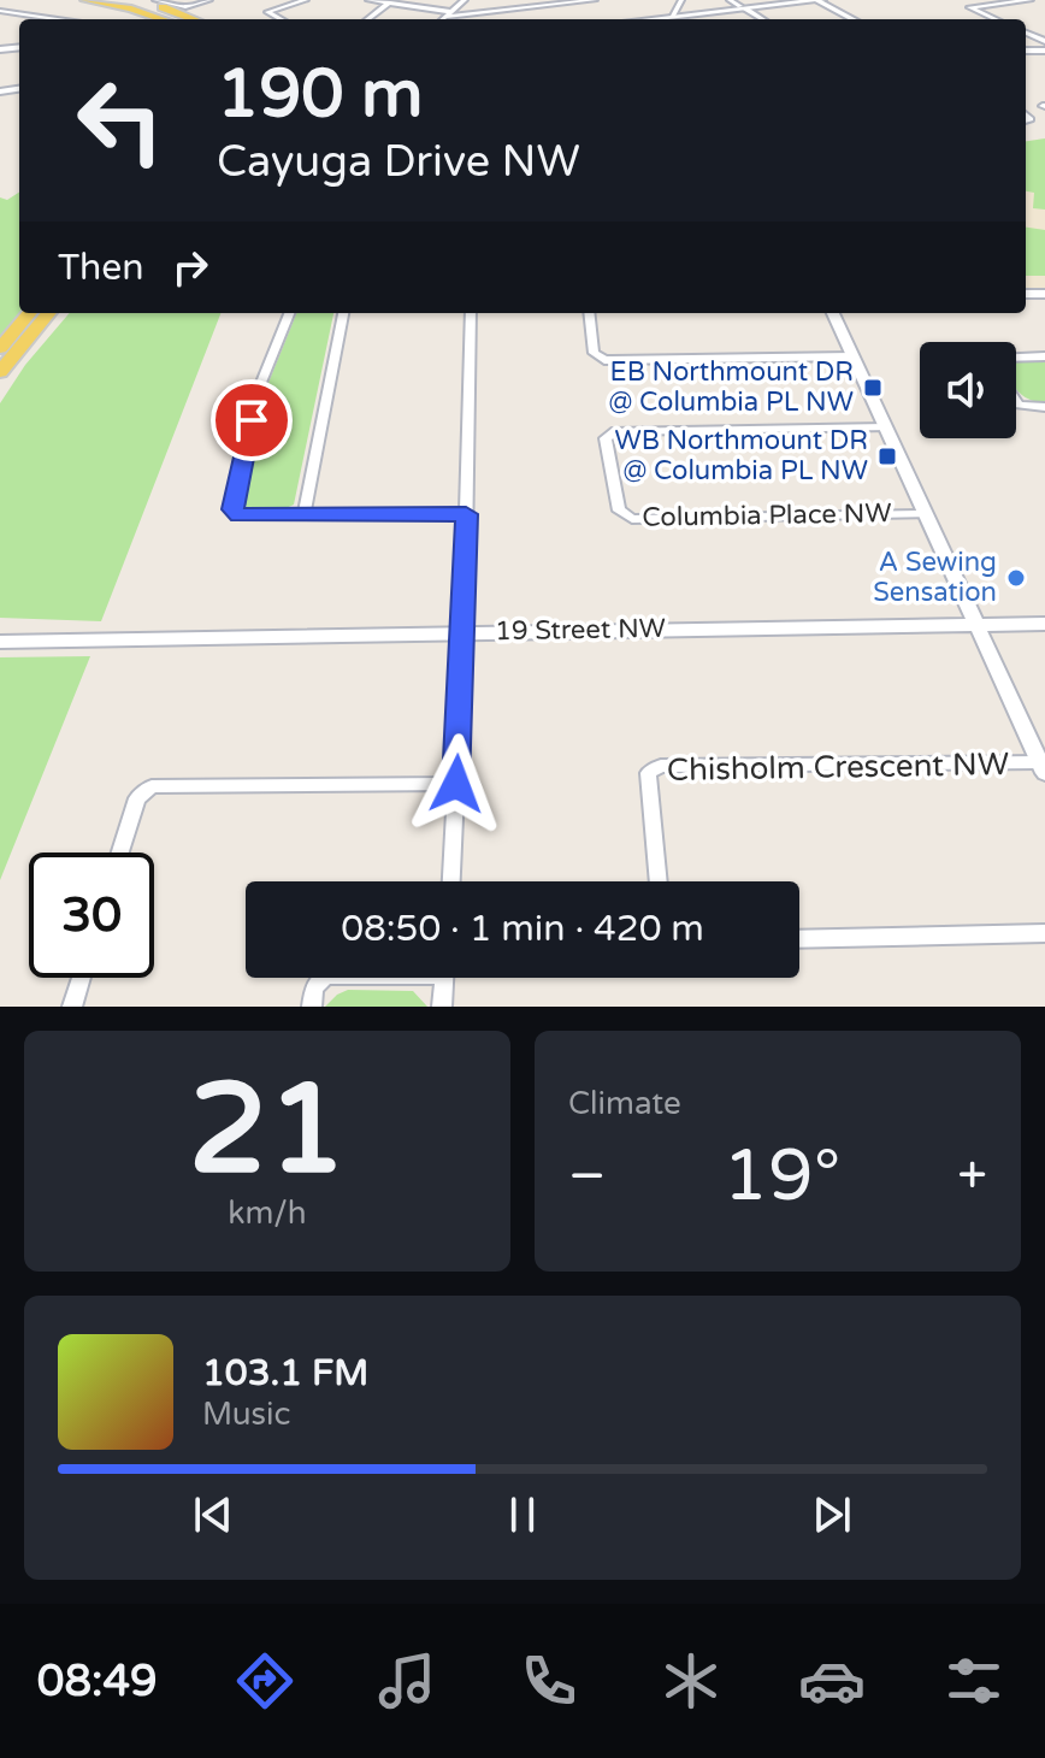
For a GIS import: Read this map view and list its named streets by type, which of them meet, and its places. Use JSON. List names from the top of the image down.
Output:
{
  "streets": {
    "street": ["Columbia Place NW", "19 Street NW", "Chisholm Crescent NW"]
  },
  "places": {
    "transit": ["EB Northmount DR @ Columbia PL NW", "WB Northmount DR @ Columbia PL NW"],
    "other": ["A Sewing Sensation"]
  },
  "page": {
    "turn": ["190 m", "Cayuga Drive NW"],
    "then": "Then",
    "limit": "30",
    "trip": "08:50 · 1 min · 420 m",
    "tile": [
      ["21", "km/h"],
      "Climate"
    ],
    "heat": ["−", "19°", "+"],
    "song": ["103.1 FM", "Music"],
    "tabs": "08:49"
  }
}
